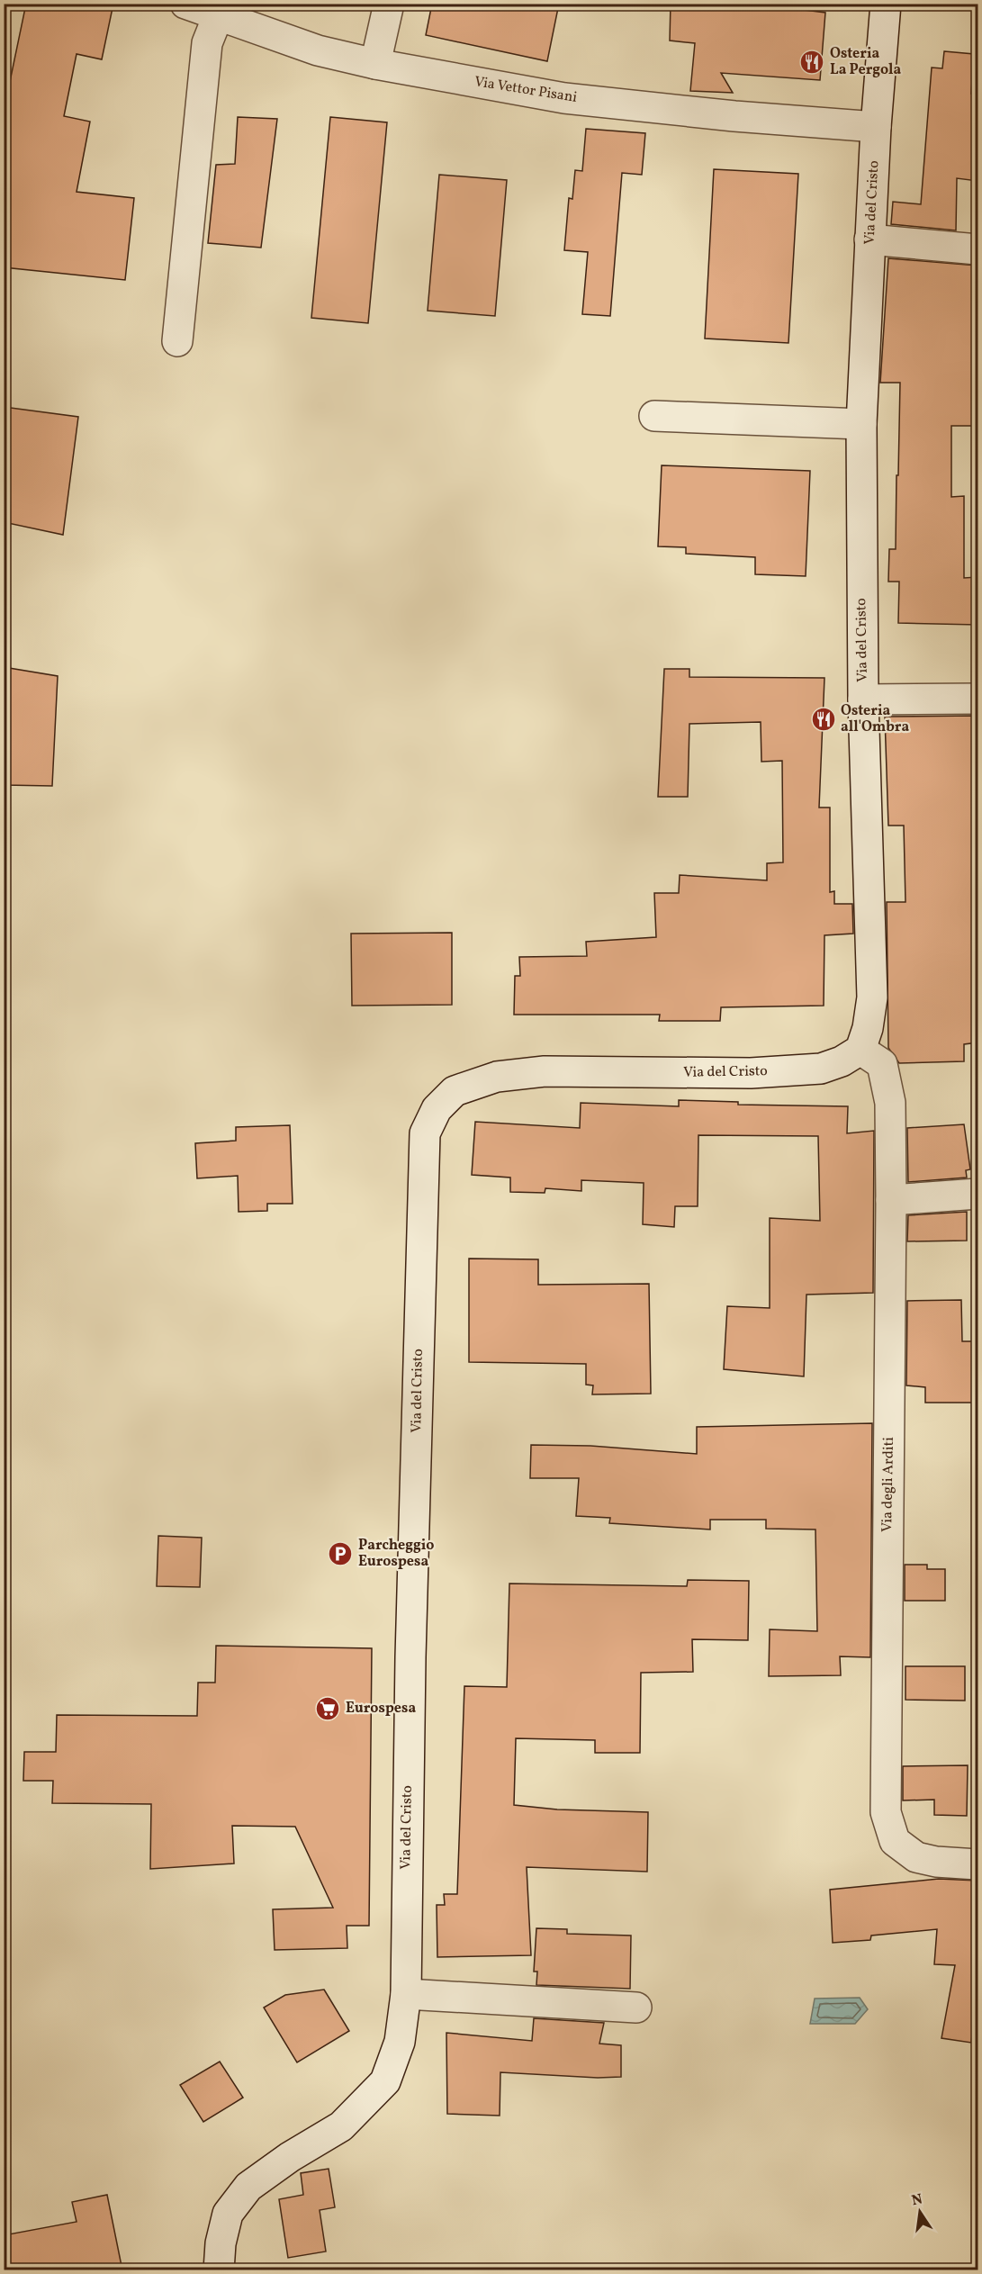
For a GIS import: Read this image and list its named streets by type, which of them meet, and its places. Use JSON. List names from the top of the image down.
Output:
{
  "streets": {
    "street": ["Via Vettor Pisani", "Via del Cristo", "Via degli Arditi"]
  },
  "crossings": [
    ["Via Vettor Pisani", "Via del Cristo"],
    ["Via del Cristo", "Via degli Arditi"]
  ],
  "places": {
    "restaurant": ["Osteria La Pergola", "Osteria all'Ombra"],
    "parking": ["Parcheggio Eurospesa"],
    "supermarket": ["Eurospesa"]
  },
  "north": "top"
}
